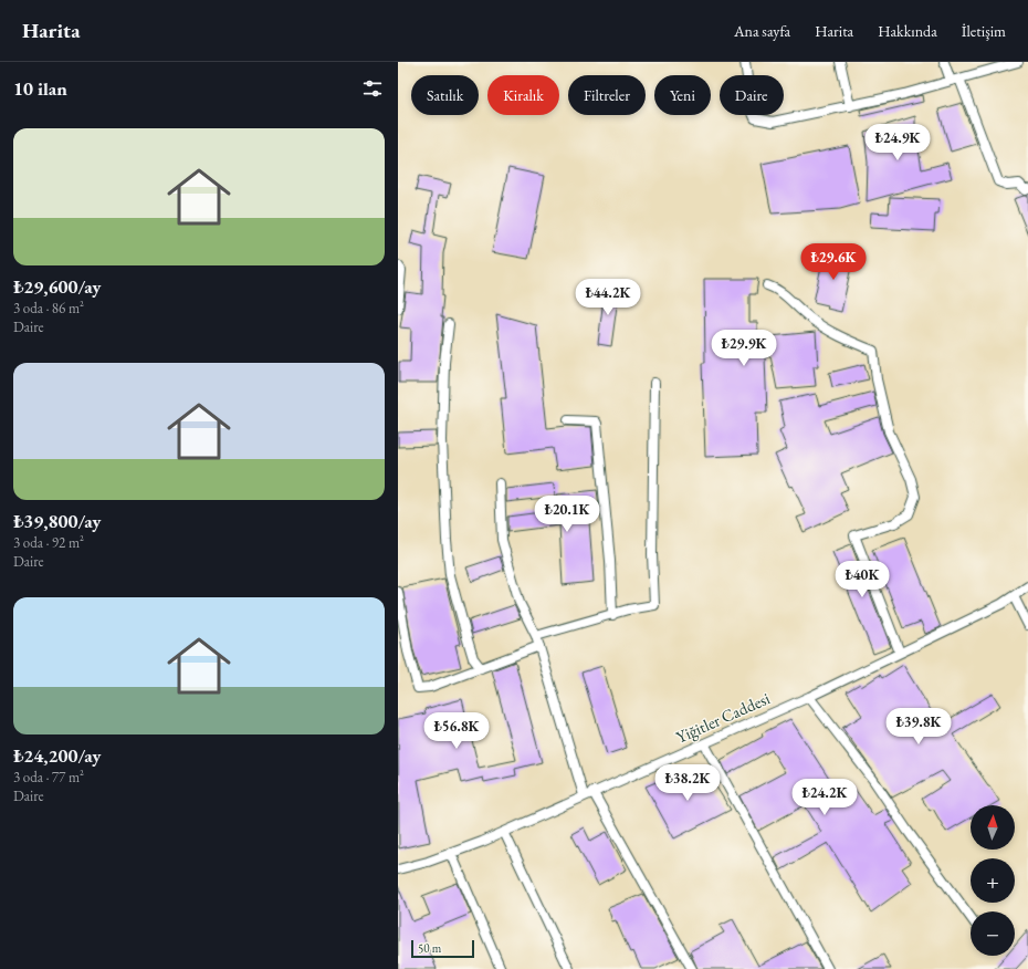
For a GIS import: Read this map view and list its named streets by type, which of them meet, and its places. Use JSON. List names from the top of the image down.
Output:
{
  "streets": {
    "street": ["Yiğitler Caddesi"]
  },
  "scale_bar": "50 m",
  "north": "top",
  "page": {
    "header": "Harita",
    "nav": [
      "Ana sayfa",
      "Harita",
      "Hakkında",
      "İletişim"
    ],
    "heading": "10 ilan",
    "chip": [
      "Satılık",
      "Kiralık",
      "Filtreler",
      "Yeni",
      "Daire"
    ],
    "list": [
      {
        "name": "₺29,600/ay",
        "note": "3 oda · 86 m² · Daire"
      },
      {
        "name": "₺39,800/ay",
        "note": "3 oda · 92 m² · Daire"
      },
      {
        "name": "₺24,200/ay",
        "note": "3 oda · 77 m² · Daire"
      }
    ],
    "price": [
      "₺24.9K",
      "₺29.6K",
      "₺44.2K",
      "₺29.9K",
      "₺20.1K",
      "₺40K",
      "₺39.8K",
      "₺56.8K",
      "₺38.2K",
      "₺24.2K"
    ],
    "map_buttons": ["+", "−"],
    "scale": "50 m"
  }
}
